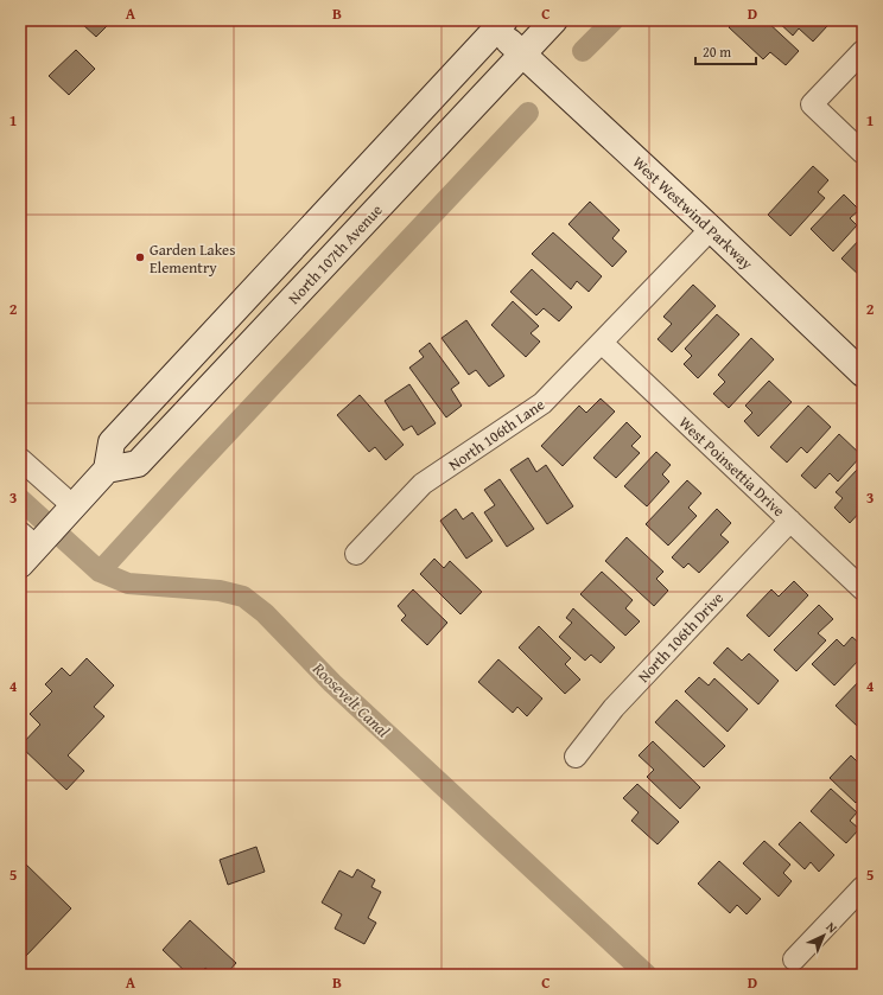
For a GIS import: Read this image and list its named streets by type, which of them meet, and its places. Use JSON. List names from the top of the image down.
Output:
{
  "streets": {
    "main road": ["West Westwind Parkway", "North 107th Avenue"],
    "street": ["North 106th Lane", "West Poinsettia Drive", "North 106th Drive"]
  },
  "crossings": [
    ["West Westwind Parkway", "North 107th Avenue"],
    ["West Westwind Parkway", "North 106th Lane"],
    ["North 106th Lane", "West Poinsettia Drive"],
    ["West Poinsettia Drive", "North 106th Drive"]
  ],
  "water": ["Roosevelt Canal"],
  "places": ["Garden Lakes Elementry"],
  "scale_bar": "20 m",
  "north": "top right",
  "grid": {
    "columns": [
      "A",
      "B",
      "C",
      "D"
    ],
    "rows": [
      "1",
      "2",
      "3",
      "4",
      "5"
    ]
  }
}
